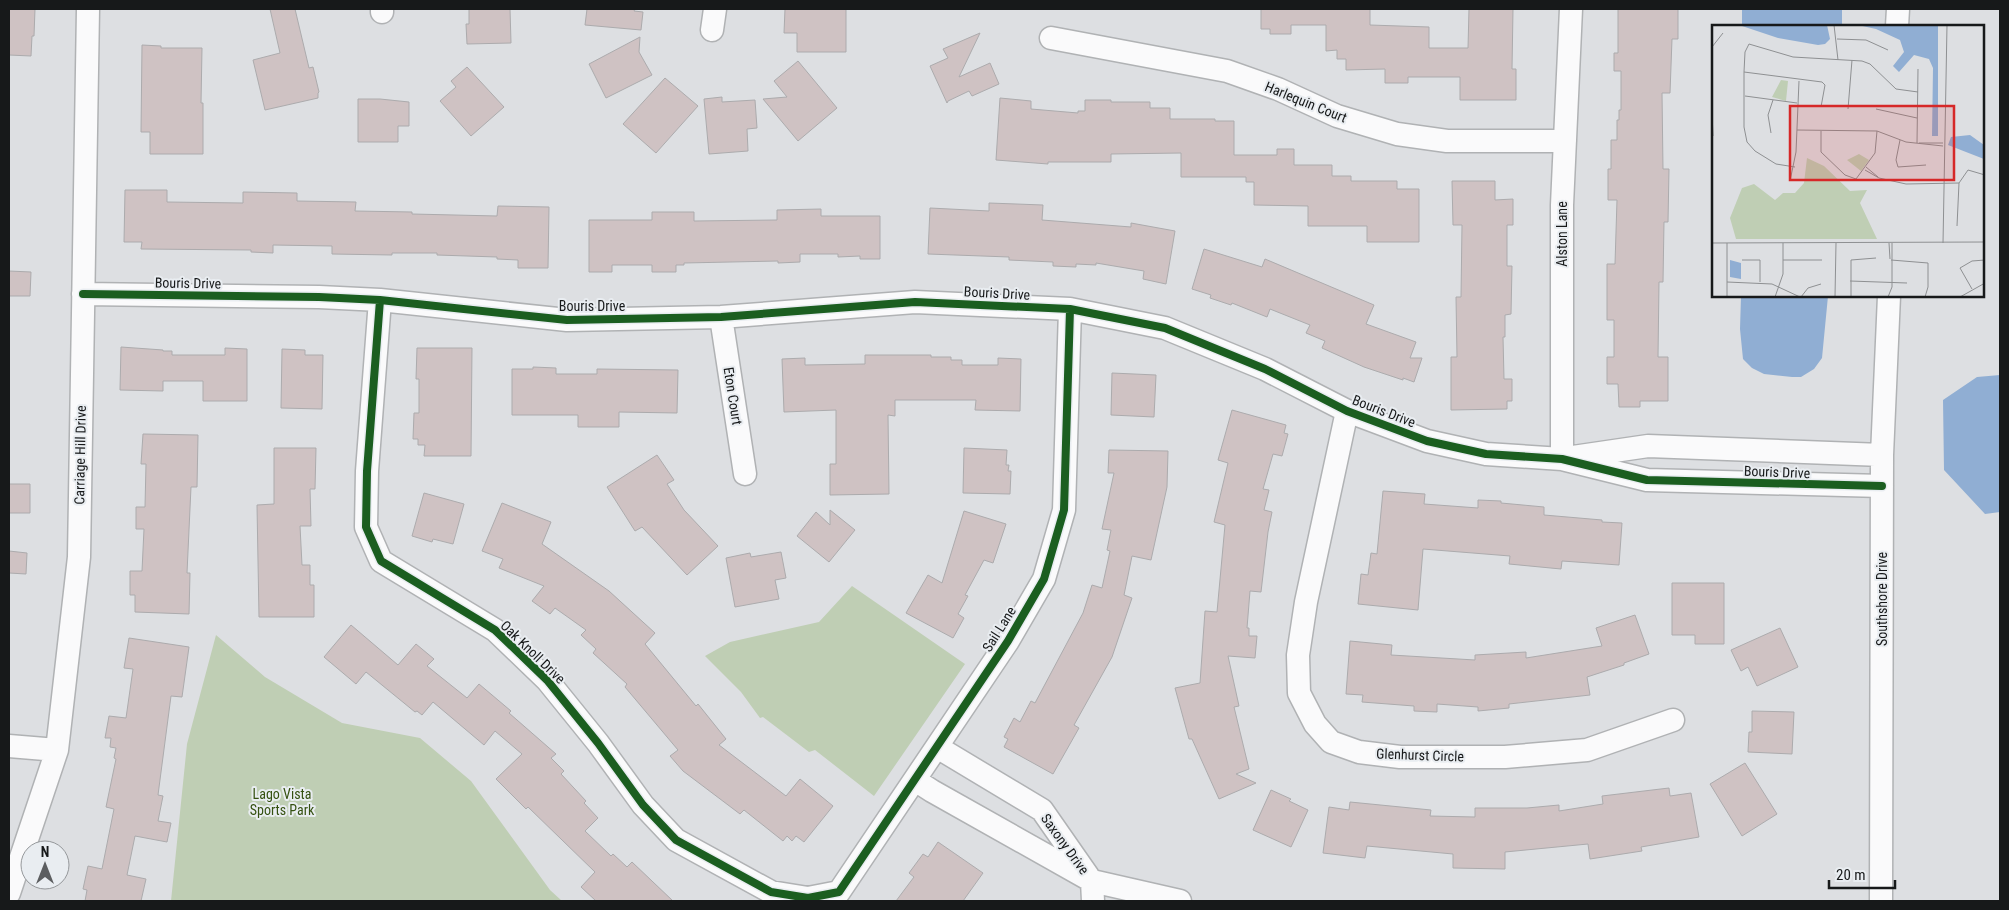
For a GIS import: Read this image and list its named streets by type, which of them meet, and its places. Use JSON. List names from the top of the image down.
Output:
{
  "streets": {
    "street": [
      "Harlequin Court",
      "Alston Lane",
      "Bouris Drive",
      "Eton Court",
      "Carriage Hill Drive",
      "Southshore Drive",
      "Sail Lane",
      "Oak Knoll Drive",
      "Glenhurst Circle",
      "Saxony Drive"
    ]
  },
  "crossings": [
    ["Harlequin Court", "Alston Lane"],
    ["Alston Lane", "Bouris Drive"],
    ["Bouris Drive", "Eton Court"],
    ["Bouris Drive", "Carriage Hill Drive"],
    ["Bouris Drive", "Southshore Drive"],
    ["Bouris Drive", "Sail Lane"],
    ["Bouris Drive", "Oak Knoll Drive"],
    ["Bouris Drive", "Glenhurst Circle"],
    ["Sail Lane", "Oak Knoll Drive"],
    ["Sail Lane", "Saxony Drive"]
  ],
  "parks": ["Lago Vista Sports Park"],
  "scale_bar": "20 m",
  "north": "top"
}
